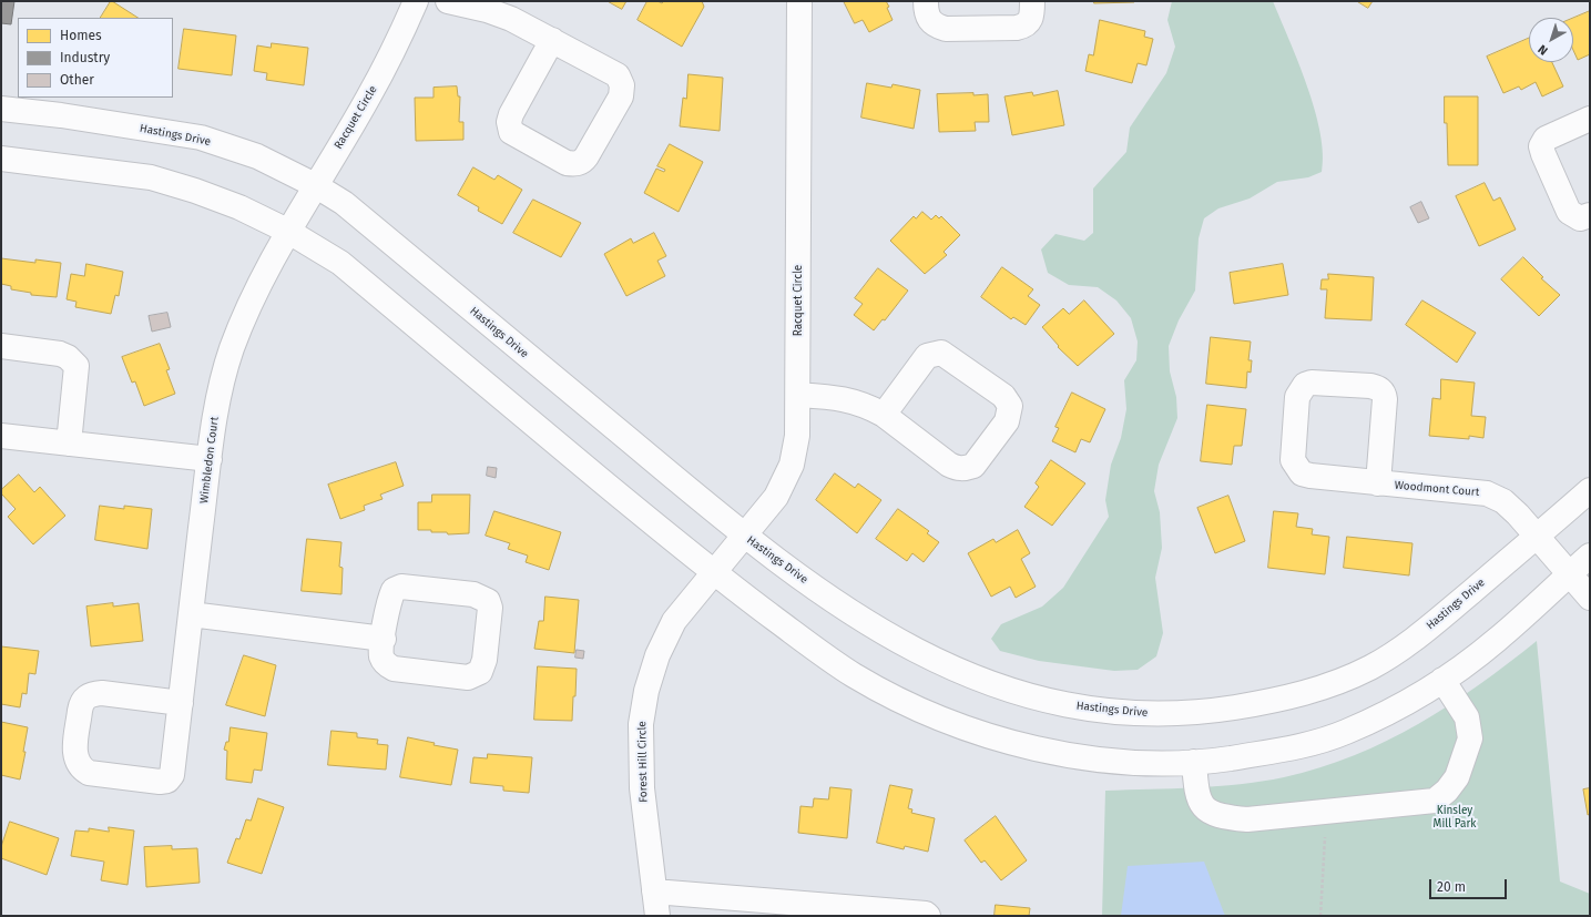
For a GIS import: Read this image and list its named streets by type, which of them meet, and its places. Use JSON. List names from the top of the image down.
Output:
{
  "streets": {
    "street": [
      "Racquet Circle",
      "Hastings Drive",
      "Wimbledon Court",
      "Woodmont Court",
      "Forest Hill Circle"
    ]
  },
  "crossings": [
    ["Racquet Circle", "Hastings Drive"],
    ["Racquet Circle", "Wimbledon Court"],
    ["Racquet Circle", "Forest Hill Circle"],
    ["Hastings Drive", "Woodmont Court"]
  ],
  "parks": ["Kinsley Mill Park"],
  "legend": ["Homes", "Industry", "Other"],
  "scale_bar": "20 m",
  "north": "bottom left"
}
